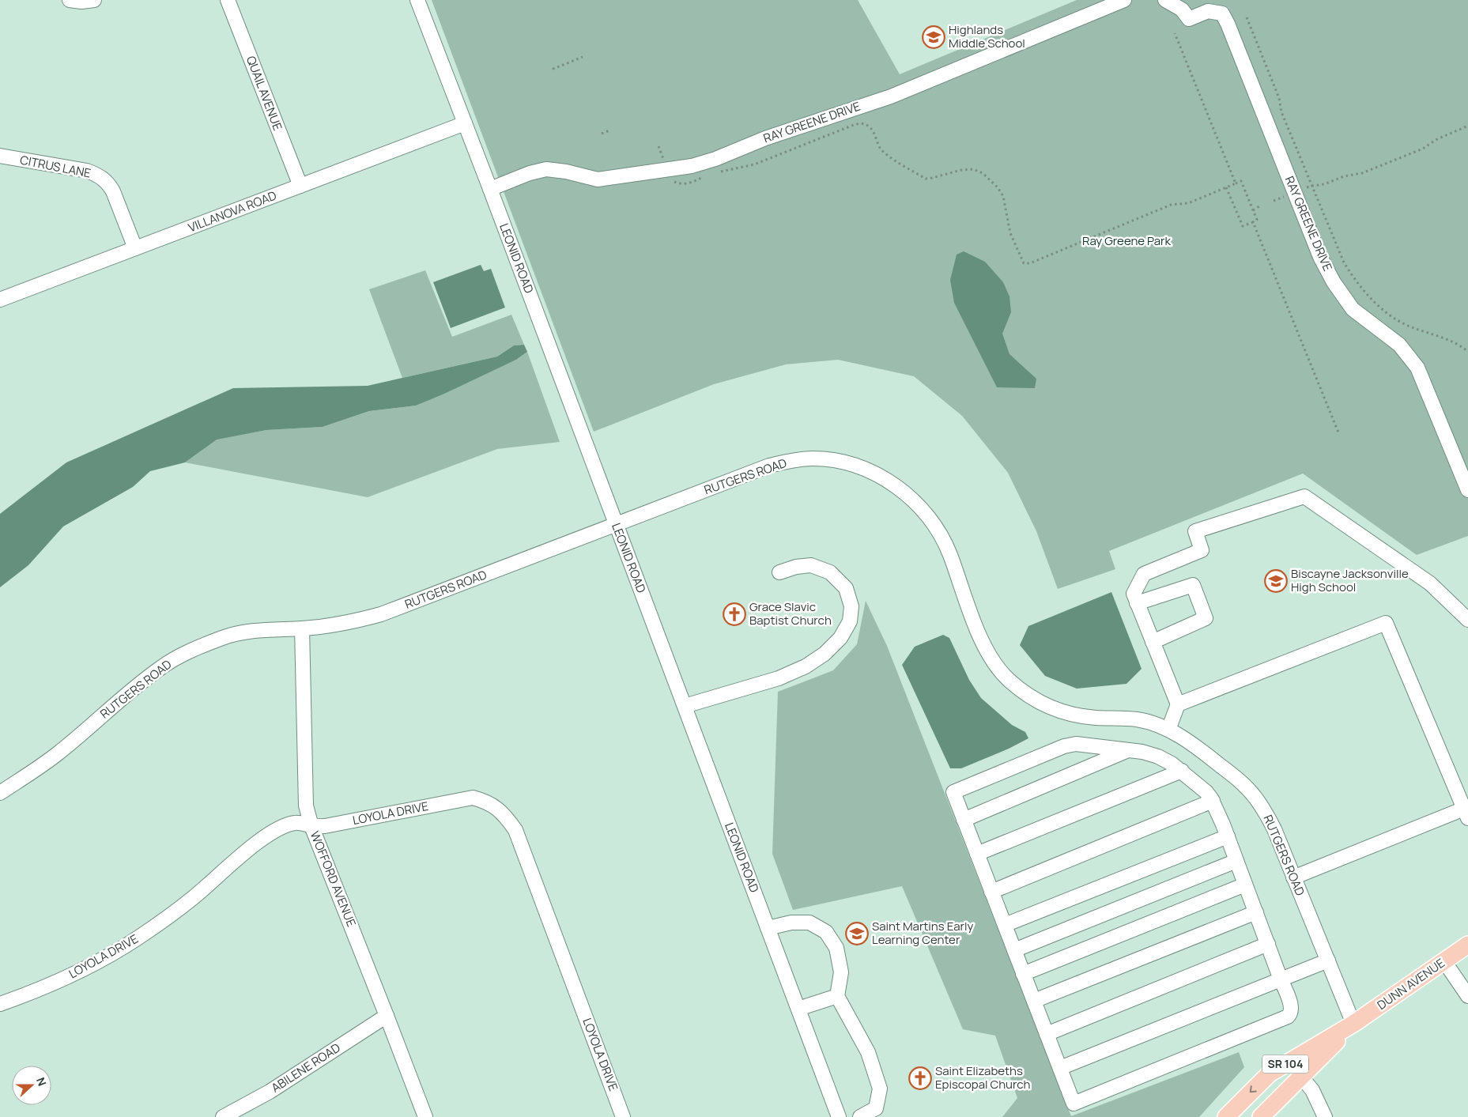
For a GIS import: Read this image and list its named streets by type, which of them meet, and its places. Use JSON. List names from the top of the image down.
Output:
{
  "streets": {
    "main road": ["DUNN AVENUE", "SR 104"],
    "street": [
      "QUAIL AVENUE",
      "RAY GREENE DRIVE",
      "CITRUS LANE",
      "VILLANOVA ROAD",
      "LEONID ROAD",
      "RUTGERS ROAD",
      "LOYOLA DRIVE",
      "WOFFORD AVENUE",
      "ABILENE ROAD"
    ]
  },
  "crossings": [
    ["QUAIL AVENUE", "VILLANOVA ROAD"],
    ["RAY GREENE DRIVE", "LEONID ROAD"],
    ["CITRUS LANE", "VILLANOVA ROAD"],
    ["VILLANOVA ROAD", "LEONID ROAD"],
    ["LEONID ROAD", "RUTGERS ROAD"],
    ["RUTGERS ROAD", "WOFFORD AVENUE"],
    ["RUTGERS ROAD", "DUNN AVENUE"],
    ["LOYOLA DRIVE", "WOFFORD AVENUE"],
    ["WOFFORD AVENUE", "ABILENE ROAD"]
  ],
  "parks": ["Ray Greene Park"],
  "places": {
    "school or university": ["Highlands Middle School", "Biscayne Jacksonville High School", "Saint Martins Early Learning Center"],
    "church": ["Grace Slavic Baptist Church", "Saint Elizabeths Episcopal Church"]
  },
  "north": "right"
}
